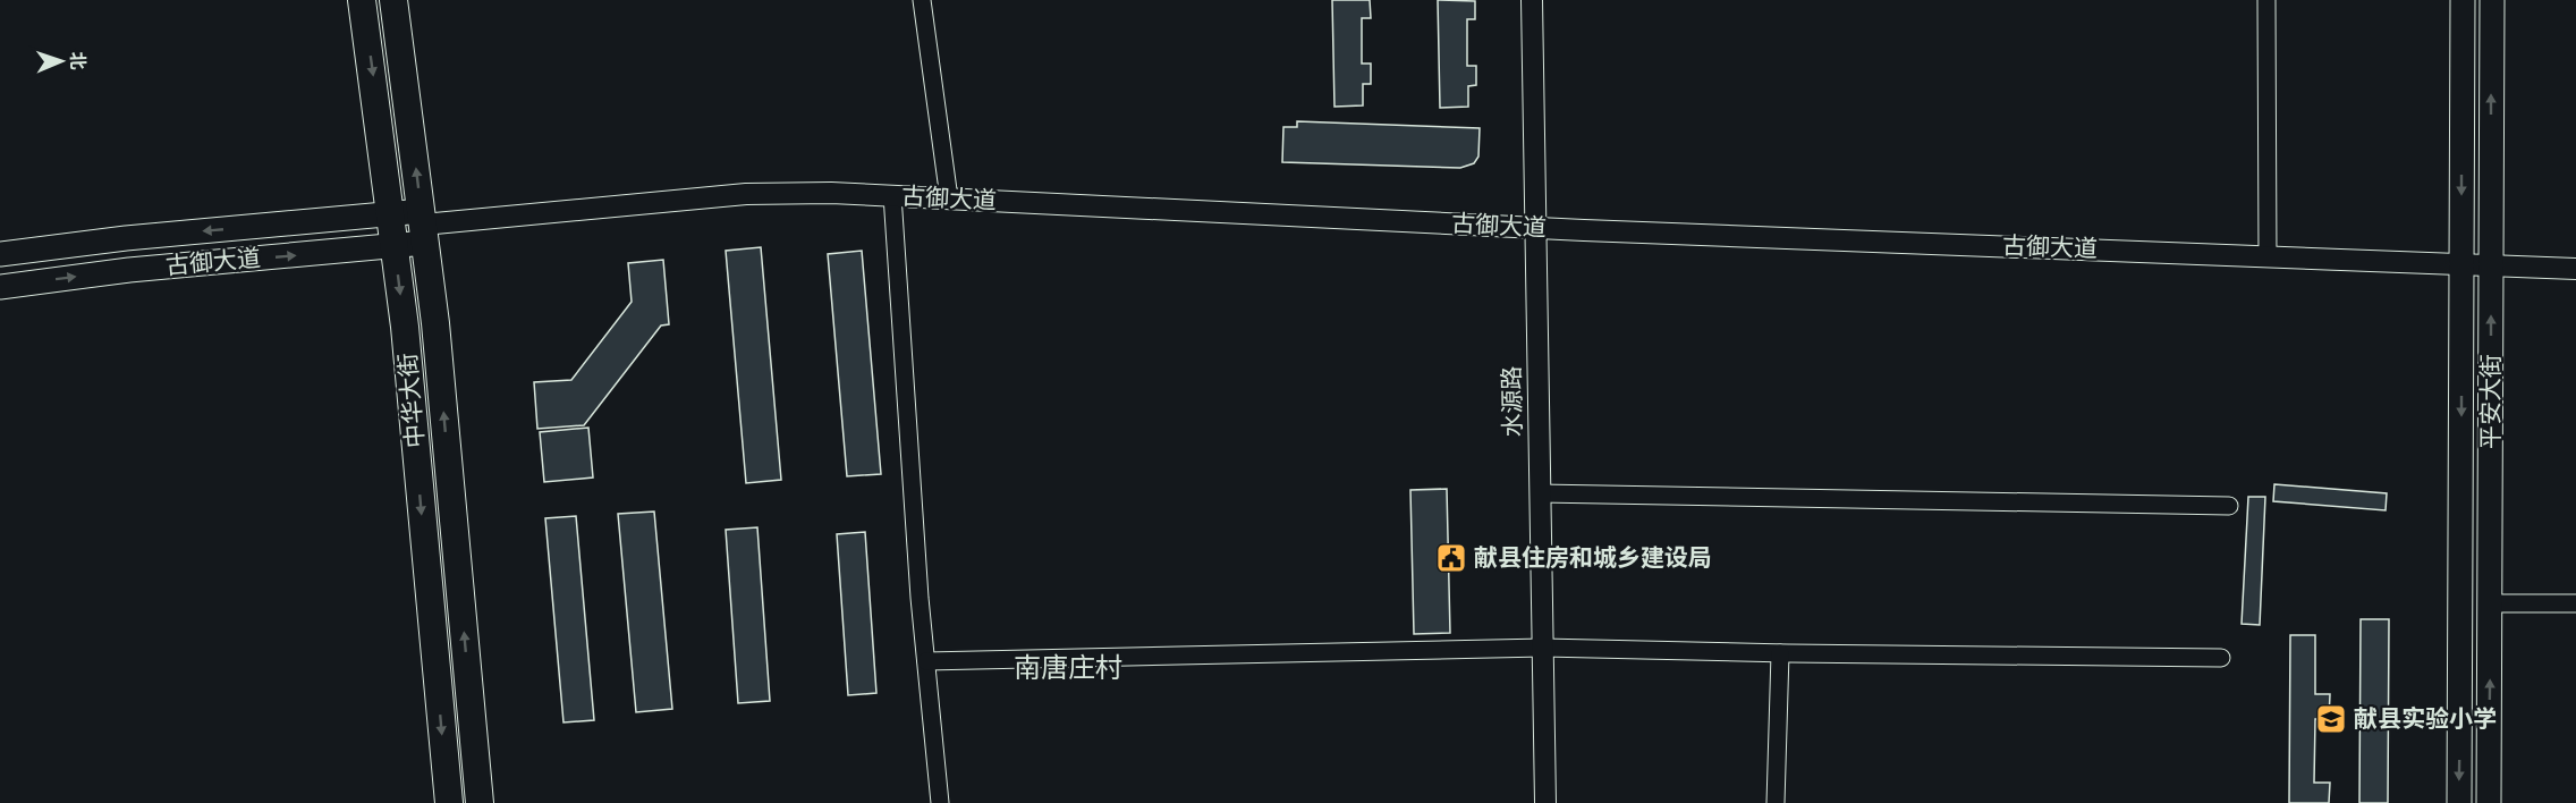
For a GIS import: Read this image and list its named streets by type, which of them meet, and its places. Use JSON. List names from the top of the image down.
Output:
{
  "streets": {
    "main road": ["古御大道", "中华大街", "平安大街"],
    "street": ["水源路"]
  },
  "crossings": [
    ["古御大道", "中华大街"],
    ["古御大道", "水源路"],
    ["古御大道", "平安大街"]
  ],
  "districts": ["南唐庄村"],
  "places": {
    "public building": ["献县住房和城乡建设局"],
    "school or university": ["献县实验小学"]
  },
  "north": "right"
}
